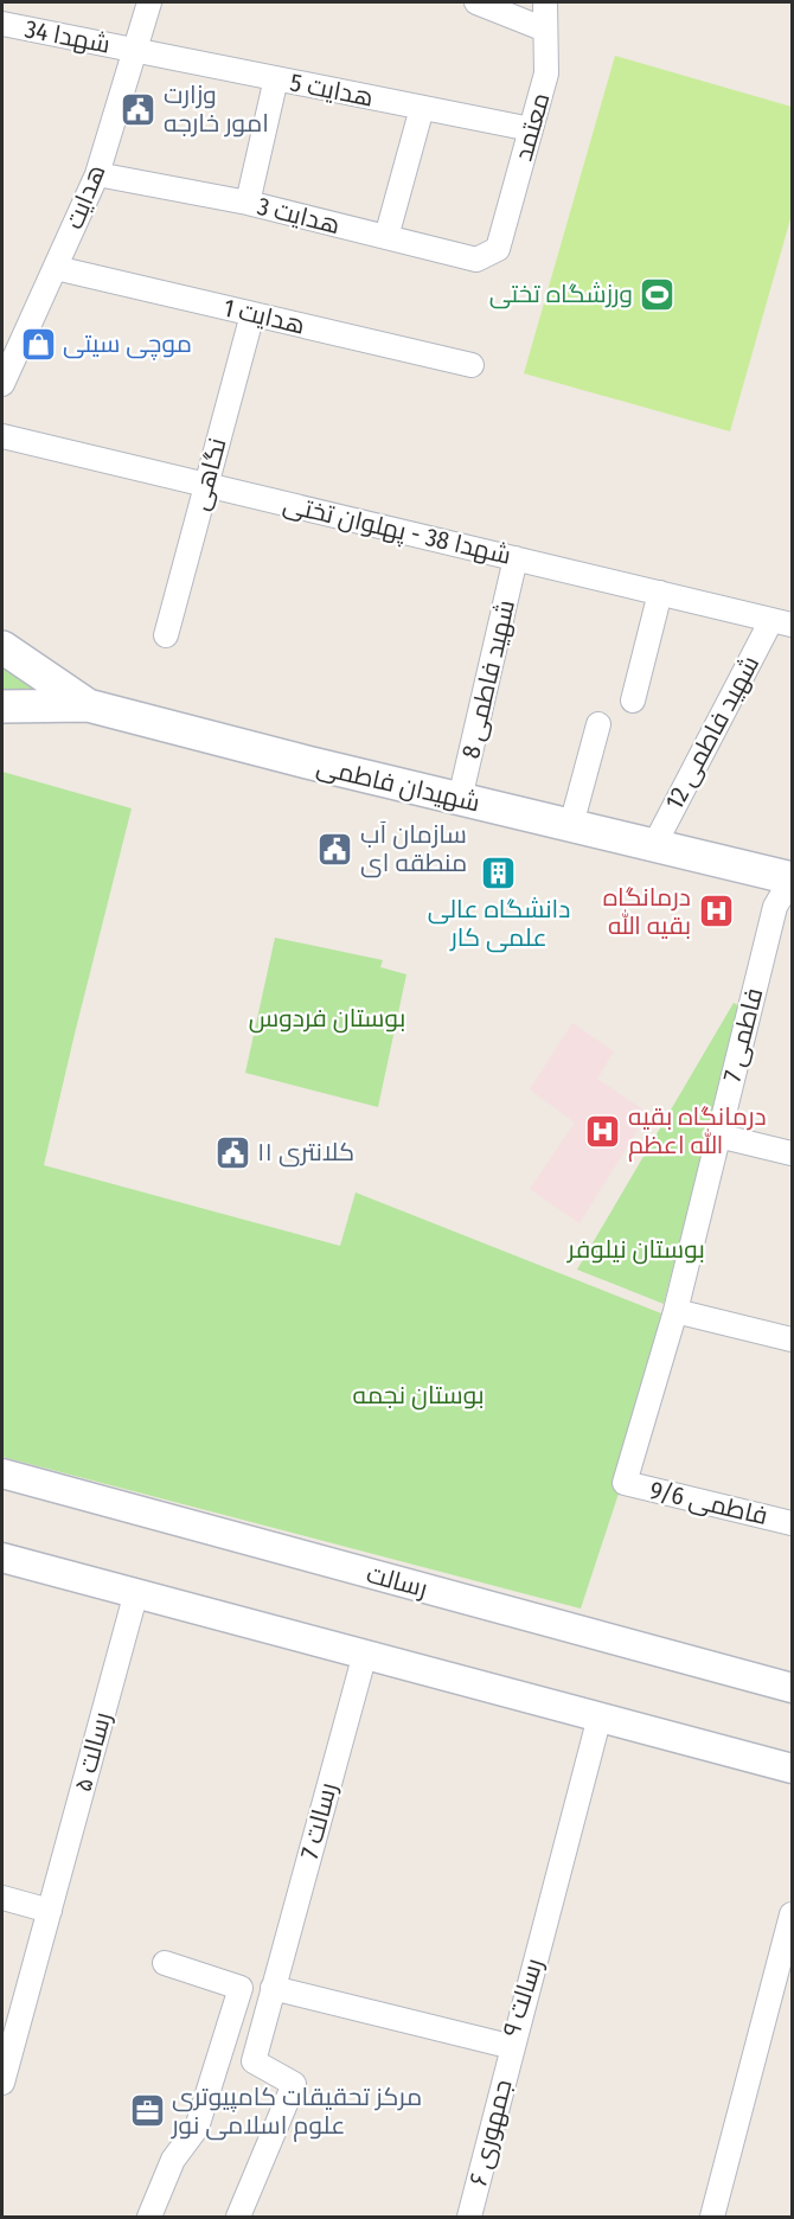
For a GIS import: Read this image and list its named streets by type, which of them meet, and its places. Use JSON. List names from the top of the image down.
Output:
{
  "streets": {
    "main road": ["شهیدان فاطمی"],
    "street": [
      "شهدا 34",
      "هدایت 5",
      "معتمد",
      "هدایت",
      "هدایت 3",
      "هدایت 1",
      "نگاهی",
      "شهدا 38 - پهلوان تختی",
      "شهید فاطمی 8",
      "شهید فاطمی 12",
      "فاطمی 7",
      "فاطمی 9/6",
      "رسالت",
      "رسالت ۵",
      "رسالت 7",
      "رسالت ۹",
      "جمهوری ۶"
    ]
  },
  "crossings": [
    ["شهدا 34", "هدایت 5"],
    ["شهدا 34", "هدایت"],
    ["هدایت 5", "معتمد"],
    ["هدایت 5", "هدایت"],
    ["معتمد", "هدایت 3"],
    ["هدایت", "هدایت 3"],
    ["هدایت", "هدایت 1"],
    ["هدایت 1", "نگاهی"],
    ["نگاهی", "شهدا 38 - پهلوان تختی"],
    ["شهدا 38 - پهلوان تختی", "شهید فاطمی 8"],
    ["شهدا 38 - پهلوان تختی", "شهید فاطمی 12"],
    ["شهید فاطمی 8", "شهیدان فاطمی"],
    ["شهید فاطمی 12", "شهیدان فاطمی"],
    ["شهیدان فاطمی", "فاطمی 7"],
    ["فاطمی 7", "فاطمی 9/6"],
    ["رسالت 7", "رسالت ۹"],
    ["رسالت ۹", "جمهوری ۶"]
  ],
  "parks": ["بوستان فردوس", "بوستان نیلوفر", "بوستان نجمه"],
  "places": {
    "public building": ["وزارت امور خارجه", "سازمان آب منطقه ای", "کلانتری ۱۱"],
    "sports": ["ورزشگاه تختی"],
    "shop": ["موچی سیتی"],
    "building": ["دانشگاه عالی علمی کار"],
    "hospital": ["درمانگاه بقیه الله", "درمانگاه بقیه الله اعظم"],
    "office": ["مرکز تحقیقات کامپیوتری علوم اسلامی نور"]
  }
}
